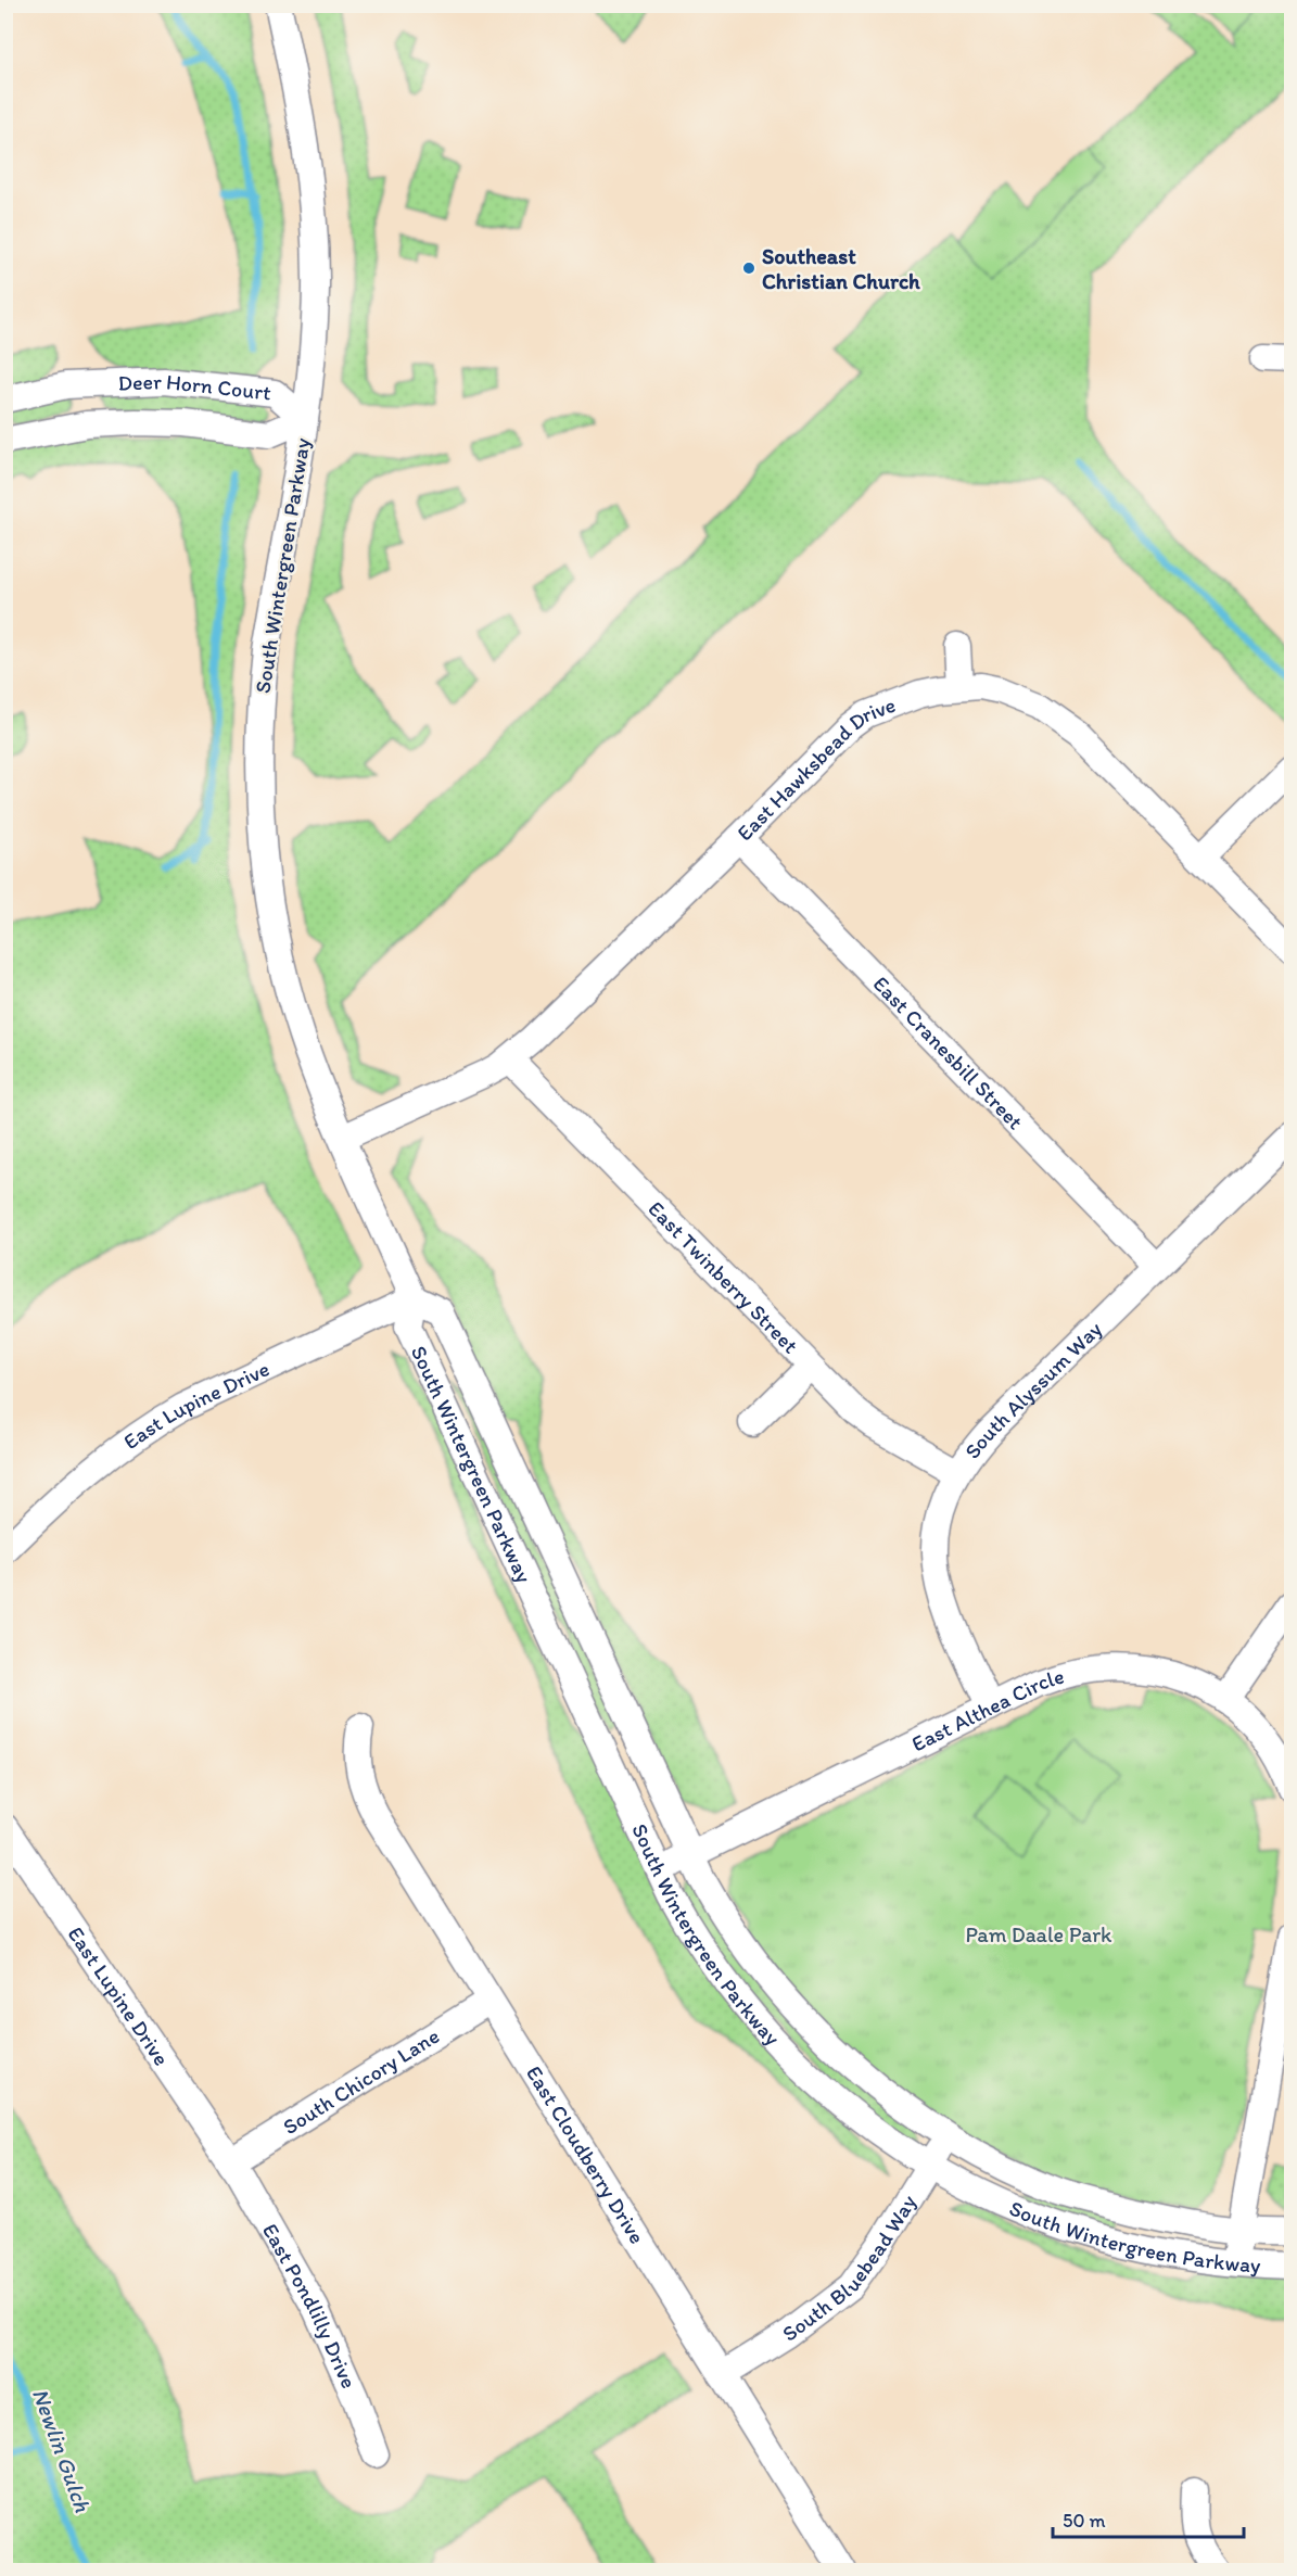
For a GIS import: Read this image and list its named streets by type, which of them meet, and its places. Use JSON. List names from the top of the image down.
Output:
{
  "streets": {
    "street": [
      "Deer Horn Court",
      "South Wintergreen Parkway",
      "East Hawksbead Drive",
      "East Cranesbill Street",
      "East Twinberry Street",
      "South Alyssum Way",
      "East Lupine Drive",
      "East Althea Circle",
      "South Chicory Lane",
      "East Cloudberry Drive",
      "South Bluebead Way",
      "East Pondlilly Drive"
    ]
  },
  "crossings": [
    ["Deer Horn Court", "South Wintergreen Parkway"],
    ["South Wintergreen Parkway", "East Hawksbead Drive"],
    ["South Wintergreen Parkway", "East Lupine Drive"],
    ["South Wintergreen Parkway", "East Althea Circle"],
    ["South Wintergreen Parkway", "South Bluebead Way"],
    ["East Hawksbead Drive", "East Cranesbill Street"],
    ["East Hawksbead Drive", "East Twinberry Street"],
    ["East Cranesbill Street", "South Alyssum Way"],
    ["East Twinberry Street", "South Alyssum Way"],
    ["South Alyssum Way", "East Althea Circle"],
    ["East Lupine Drive", "South Chicory Lane"],
    ["East Lupine Drive", "East Pondlilly Drive"],
    ["South Chicory Lane", "East Cloudberry Drive"],
    ["South Chicory Lane", "East Pondlilly Drive"],
    ["East Cloudberry Drive", "South Bluebead Way"]
  ],
  "water": ["Newlin Gulch"],
  "parks": ["Pam Daale Park"],
  "places": ["Southeast Christian Church"],
  "scale_bar": "50 m"
}
